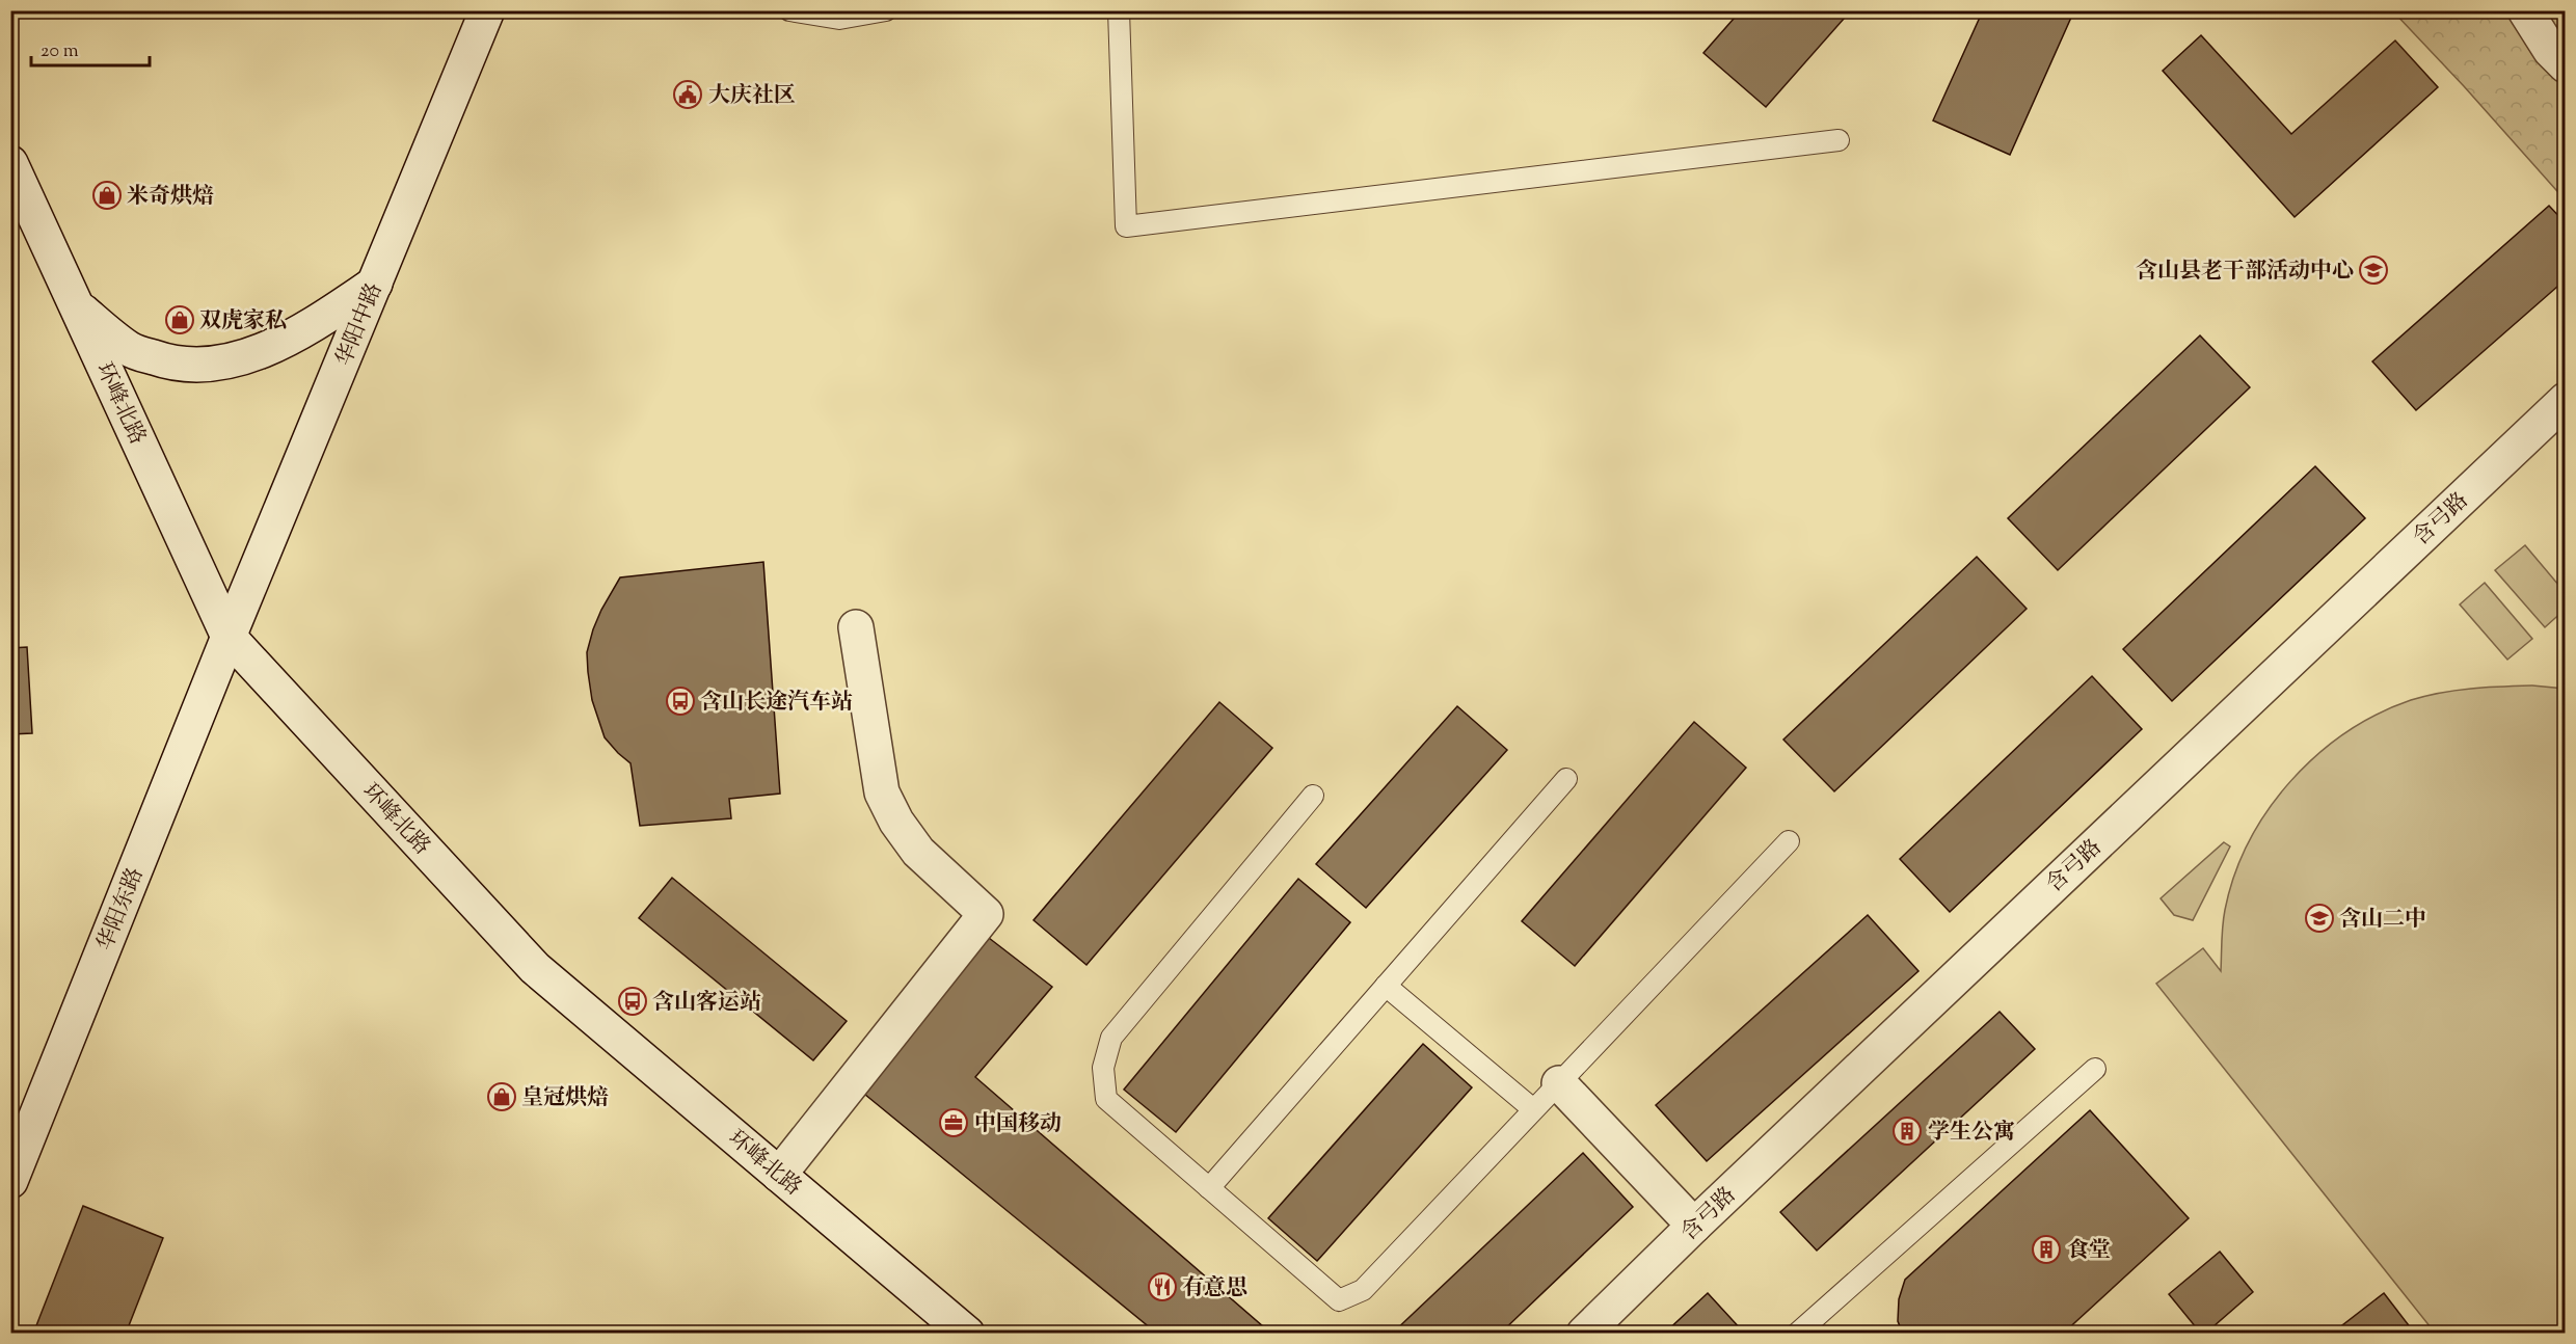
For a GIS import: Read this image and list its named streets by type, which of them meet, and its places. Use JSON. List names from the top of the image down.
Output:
{
  "streets": {
    "main road": [
      "华阳中路",
      "环峰北路",
      "含弓路",
      "华阳东路"
    ]
  },
  "crossings": [
    ["华阳中路", "环峰北路"],
    ["华阳中路", "华阳东路"],
    ["环峰北路", "华阳东路"]
  ],
  "places": {
    "public building": ["大庆社区"],
    "shop": ["米奇烘焙", "双虎家私", "皇冠烘焙"],
    "school or university": ["含山县老干部活动中心", "含山二中"],
    "bus stop": ["含山长途汽车站", "含山客运站"],
    "office": ["中国移动"],
    "building": ["学生公寓", "食堂"],
    "restaurant": ["有意思"]
  },
  "scale_bar": "20 m"
}
